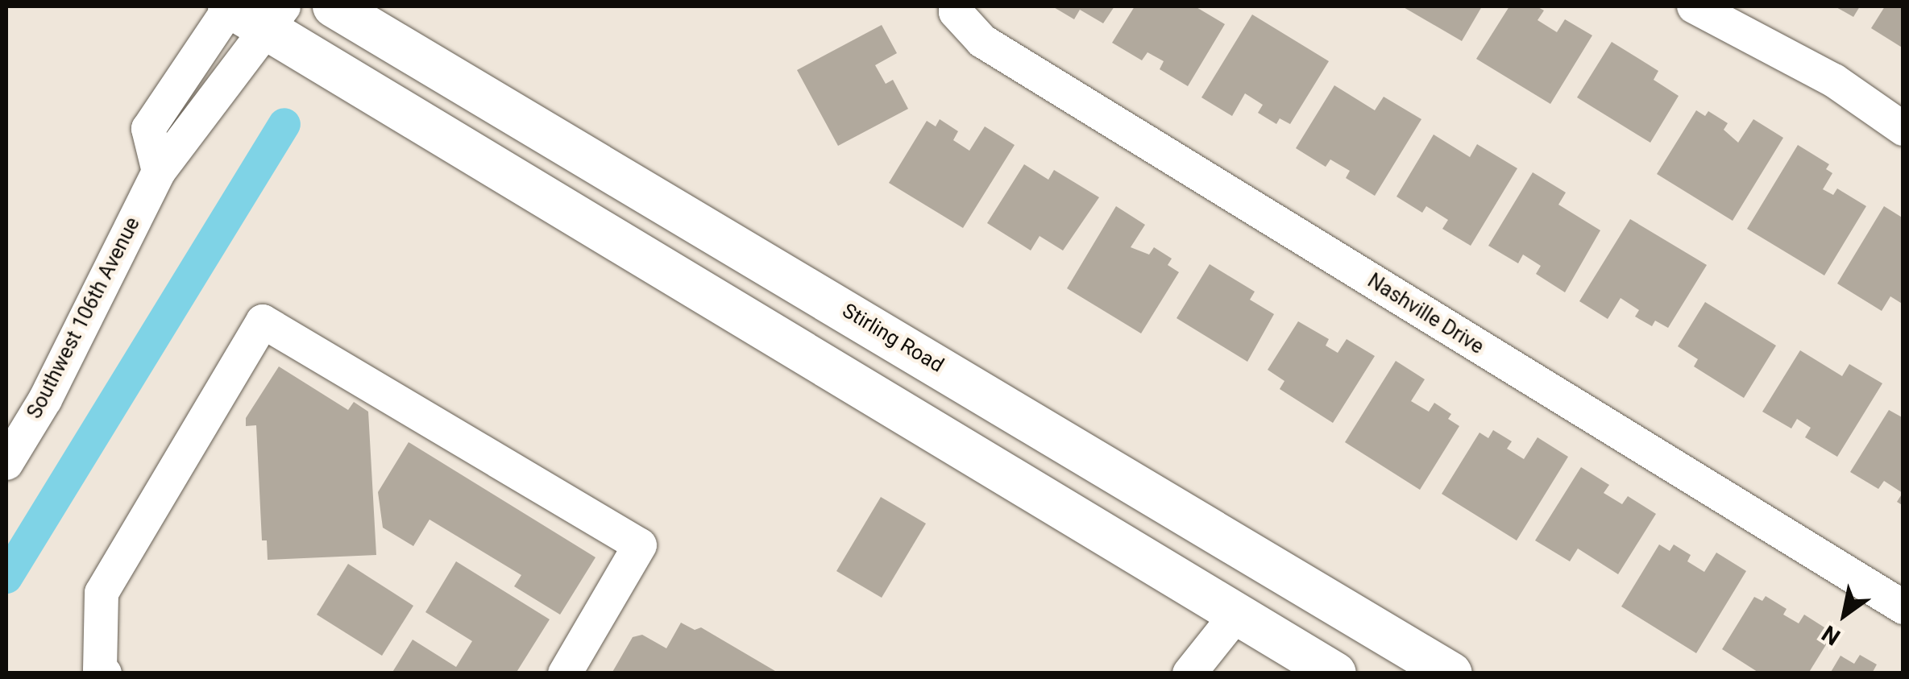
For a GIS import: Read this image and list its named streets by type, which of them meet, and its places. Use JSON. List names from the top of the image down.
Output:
{
  "streets": {
    "main road": ["Stirling Road"],
    "street": ["Nashville Drive", "Southwest 106th Avenue"]
  },
  "north": "bottom left"
}
